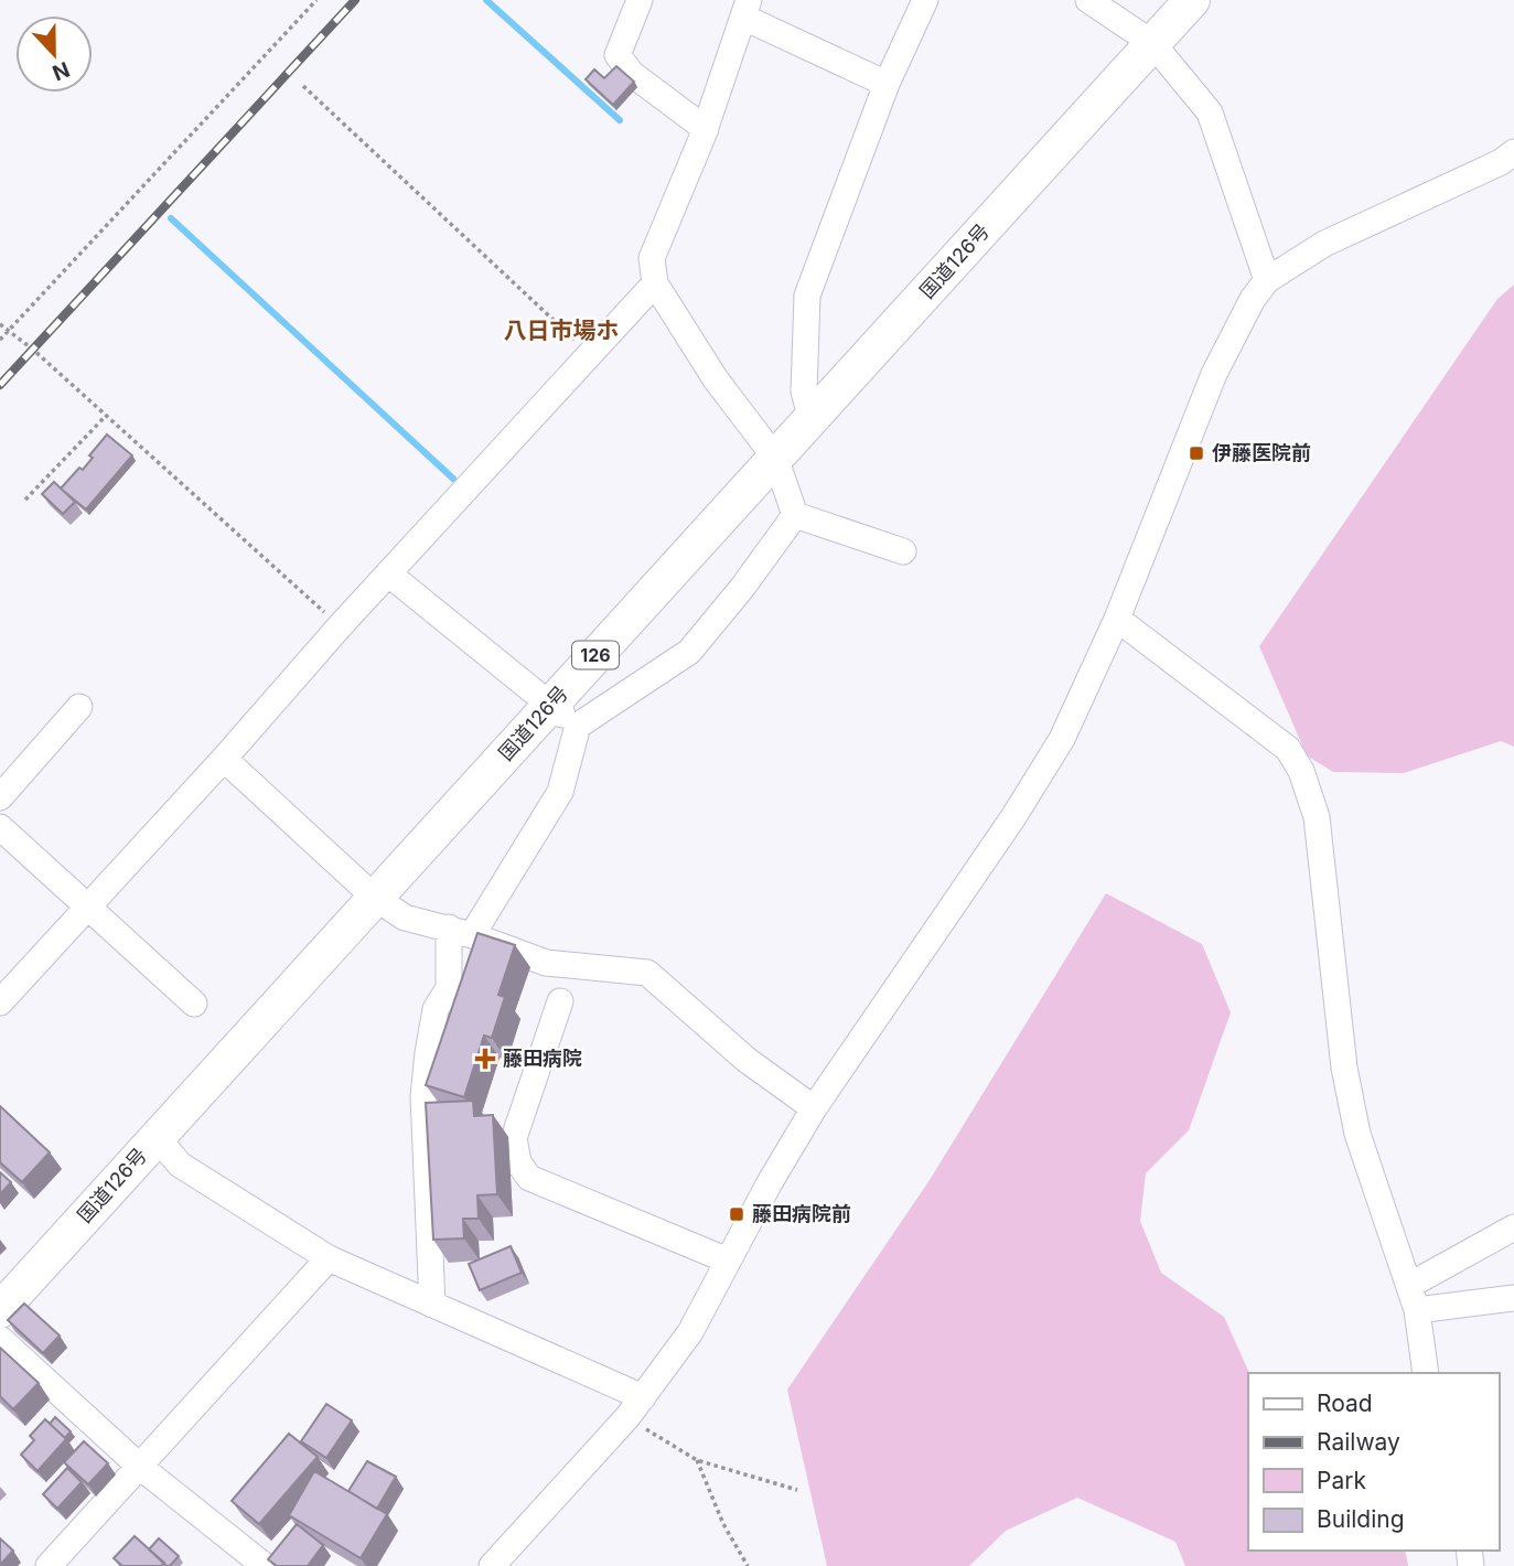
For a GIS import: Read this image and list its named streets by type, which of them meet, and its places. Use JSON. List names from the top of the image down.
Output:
{
  "streets": {
    "highway": ["国道126号", "126"]
  },
  "districts": ["八日市場ホ"],
  "places": {
    "transit": ["伊藤医院前", "藤田病院前"],
    "health": ["藤田病院"]
  },
  "legend": [
    "Road",
    "Railway",
    "Park",
    "Building"
  ],
  "north": "bottom"
}
